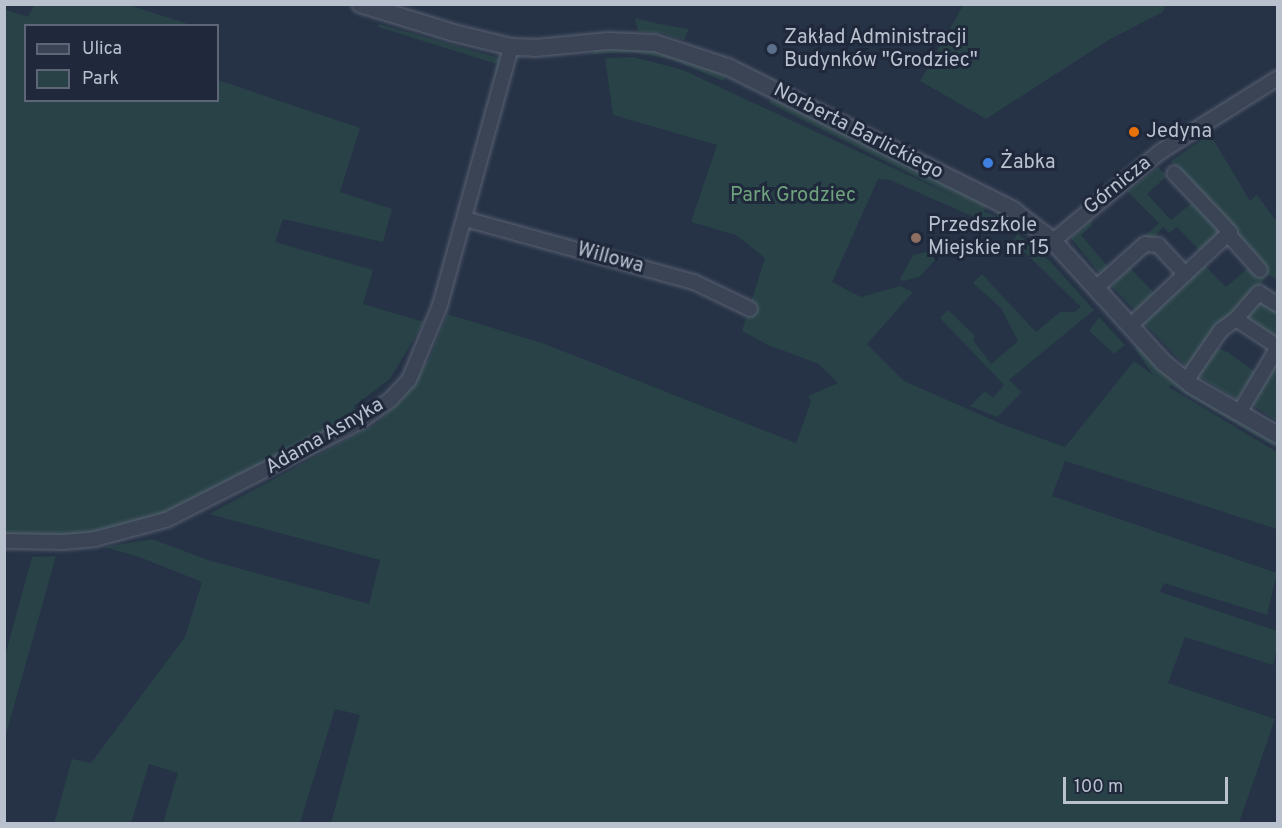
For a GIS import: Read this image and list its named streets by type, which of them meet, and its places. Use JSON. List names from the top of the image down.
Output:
{
  "streets": {
    "street": [
      "Norberta Barlickiego",
      "Górnicza",
      "Willowa",
      "Adama Asnyka"
    ]
  },
  "crossings": [
    ["Norberta Barlickiego", "Górnicza"],
    ["Norberta Barlickiego", "Adama Asnyka"],
    ["Willowa", "Adama Asnyka"]
  ],
  "parks": ["Park Grodziec"],
  "places": [
    "Zakład Administracji Budynków \"Grodziec\"",
    "Jedyna",
    "Żabka",
    "Przedszkole Miejskie nr 15"
  ],
  "legend": ["Ulica", "Park"],
  "scale_bar": "100 m"
}
